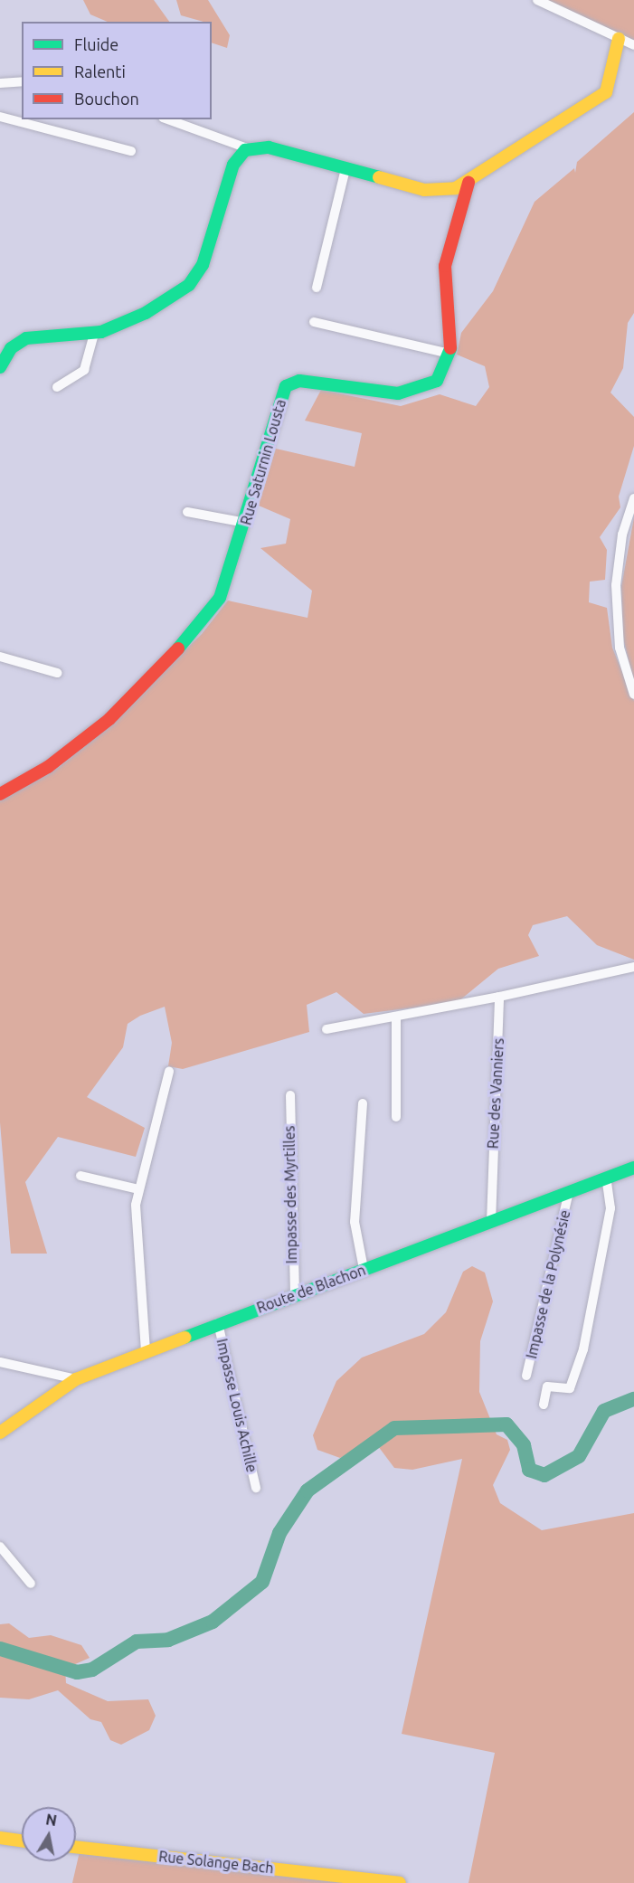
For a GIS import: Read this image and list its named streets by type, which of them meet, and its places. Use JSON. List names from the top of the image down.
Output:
{
  "streets": {
    "street": [
      "Rue Saturnin Lousta",
      "Rue des Vanniers",
      "Impasse des Myrtilles",
      "Impasse de la Polynésie",
      "Route de Blachon",
      "Impasse Louis Achille",
      "Rue Solange Bach"
    ]
  },
  "crossings": [
    ["Rue des Vanniers", "Route de Blachon"],
    ["Impasse des Myrtilles", "Route de Blachon"],
    ["Impasse de la Polynésie", "Route de Blachon"],
    ["Route de Blachon", "Impasse Louis Achille"]
  ],
  "legend": ["Fluide", "Ralenti", "Bouchon"],
  "north": "top"
}
